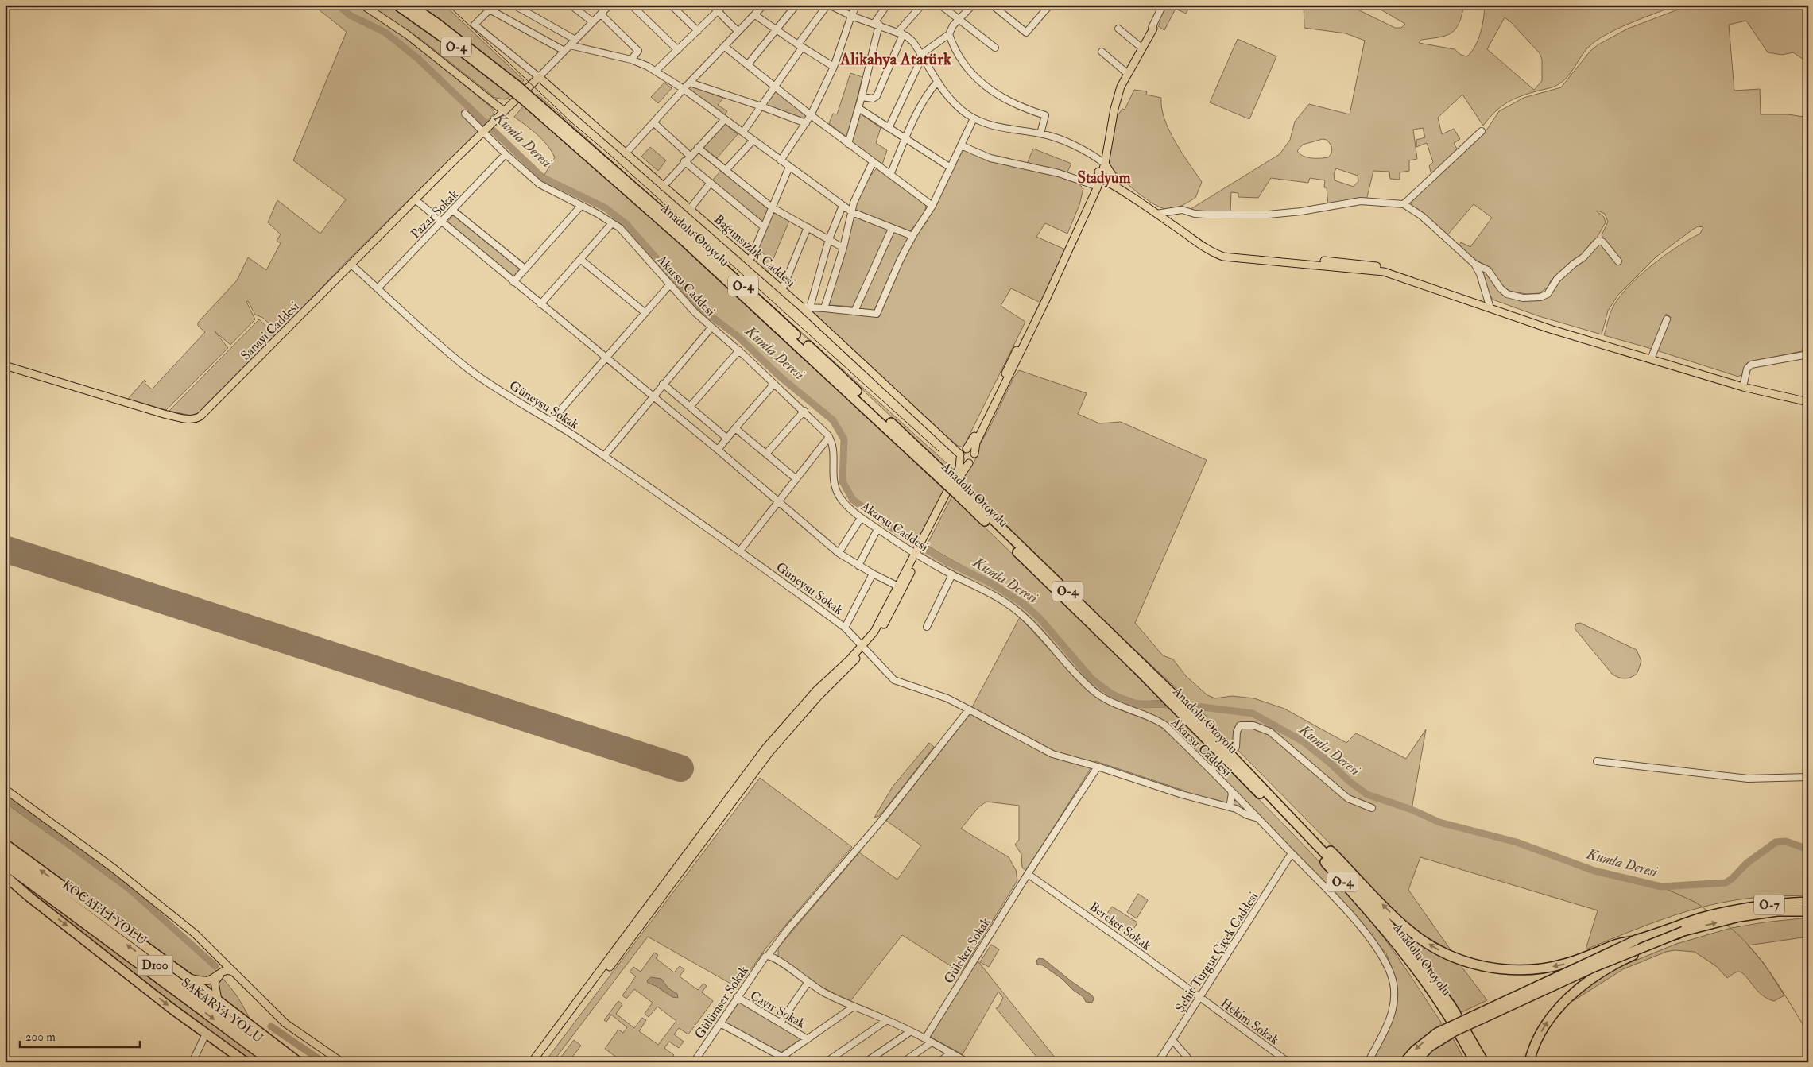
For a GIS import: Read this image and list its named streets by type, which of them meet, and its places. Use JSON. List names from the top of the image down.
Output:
{
  "streets": {
    "highway": [
      "O-4",
      "Anadolu Otoyolu",
      "O-7",
      "KOCAELİ YOLU",
      "D100",
      "SAKARYA YOLU"
    ],
    "main road": ["Bağımsızlık Caddesi", "Sanayi Caddesi"],
    "street": [
      "Pazar Sokak",
      "Akarsu Caddesi",
      "Güneysu Sokak",
      "Bereket Sokak",
      "Güleker Sokak",
      "Şehit Turgut Çiçek Caddesi",
      "Gülümser Sokak",
      "Çayır Sokak",
      "Hekim Sokak"
    ]
  },
  "crossings": [
    ["Pazar Sokak", "Akarsu Caddesi"],
    ["Pazar Sokak", "Güneysu Sokak"],
    ["Bağımsızlık Caddesi", "Sanayi Caddesi"],
    ["Akarsu Caddesi", "Sanayi Caddesi"],
    ["Akarsu Caddesi", "Şehit Turgut Çiçek Caddesi"],
    ["Sanayi Caddesi", "Güneysu Sokak"],
    ["Bereket Sokak", "Güleker Sokak"],
    ["Bereket Sokak", "Şehit Turgut Çiçek Caddesi"],
    ["Bereket Sokak", "Hekim Sokak"],
    ["Şehit Turgut Çiçek Caddesi", "Hekim Sokak"],
    ["Gülümser Sokak", "Çayır Sokak"]
  ],
  "districts": ["Alikahya Atatürk", "Stadyum"],
  "water": ["Kumla Deresi"],
  "scale_bar": "200 m"
}
